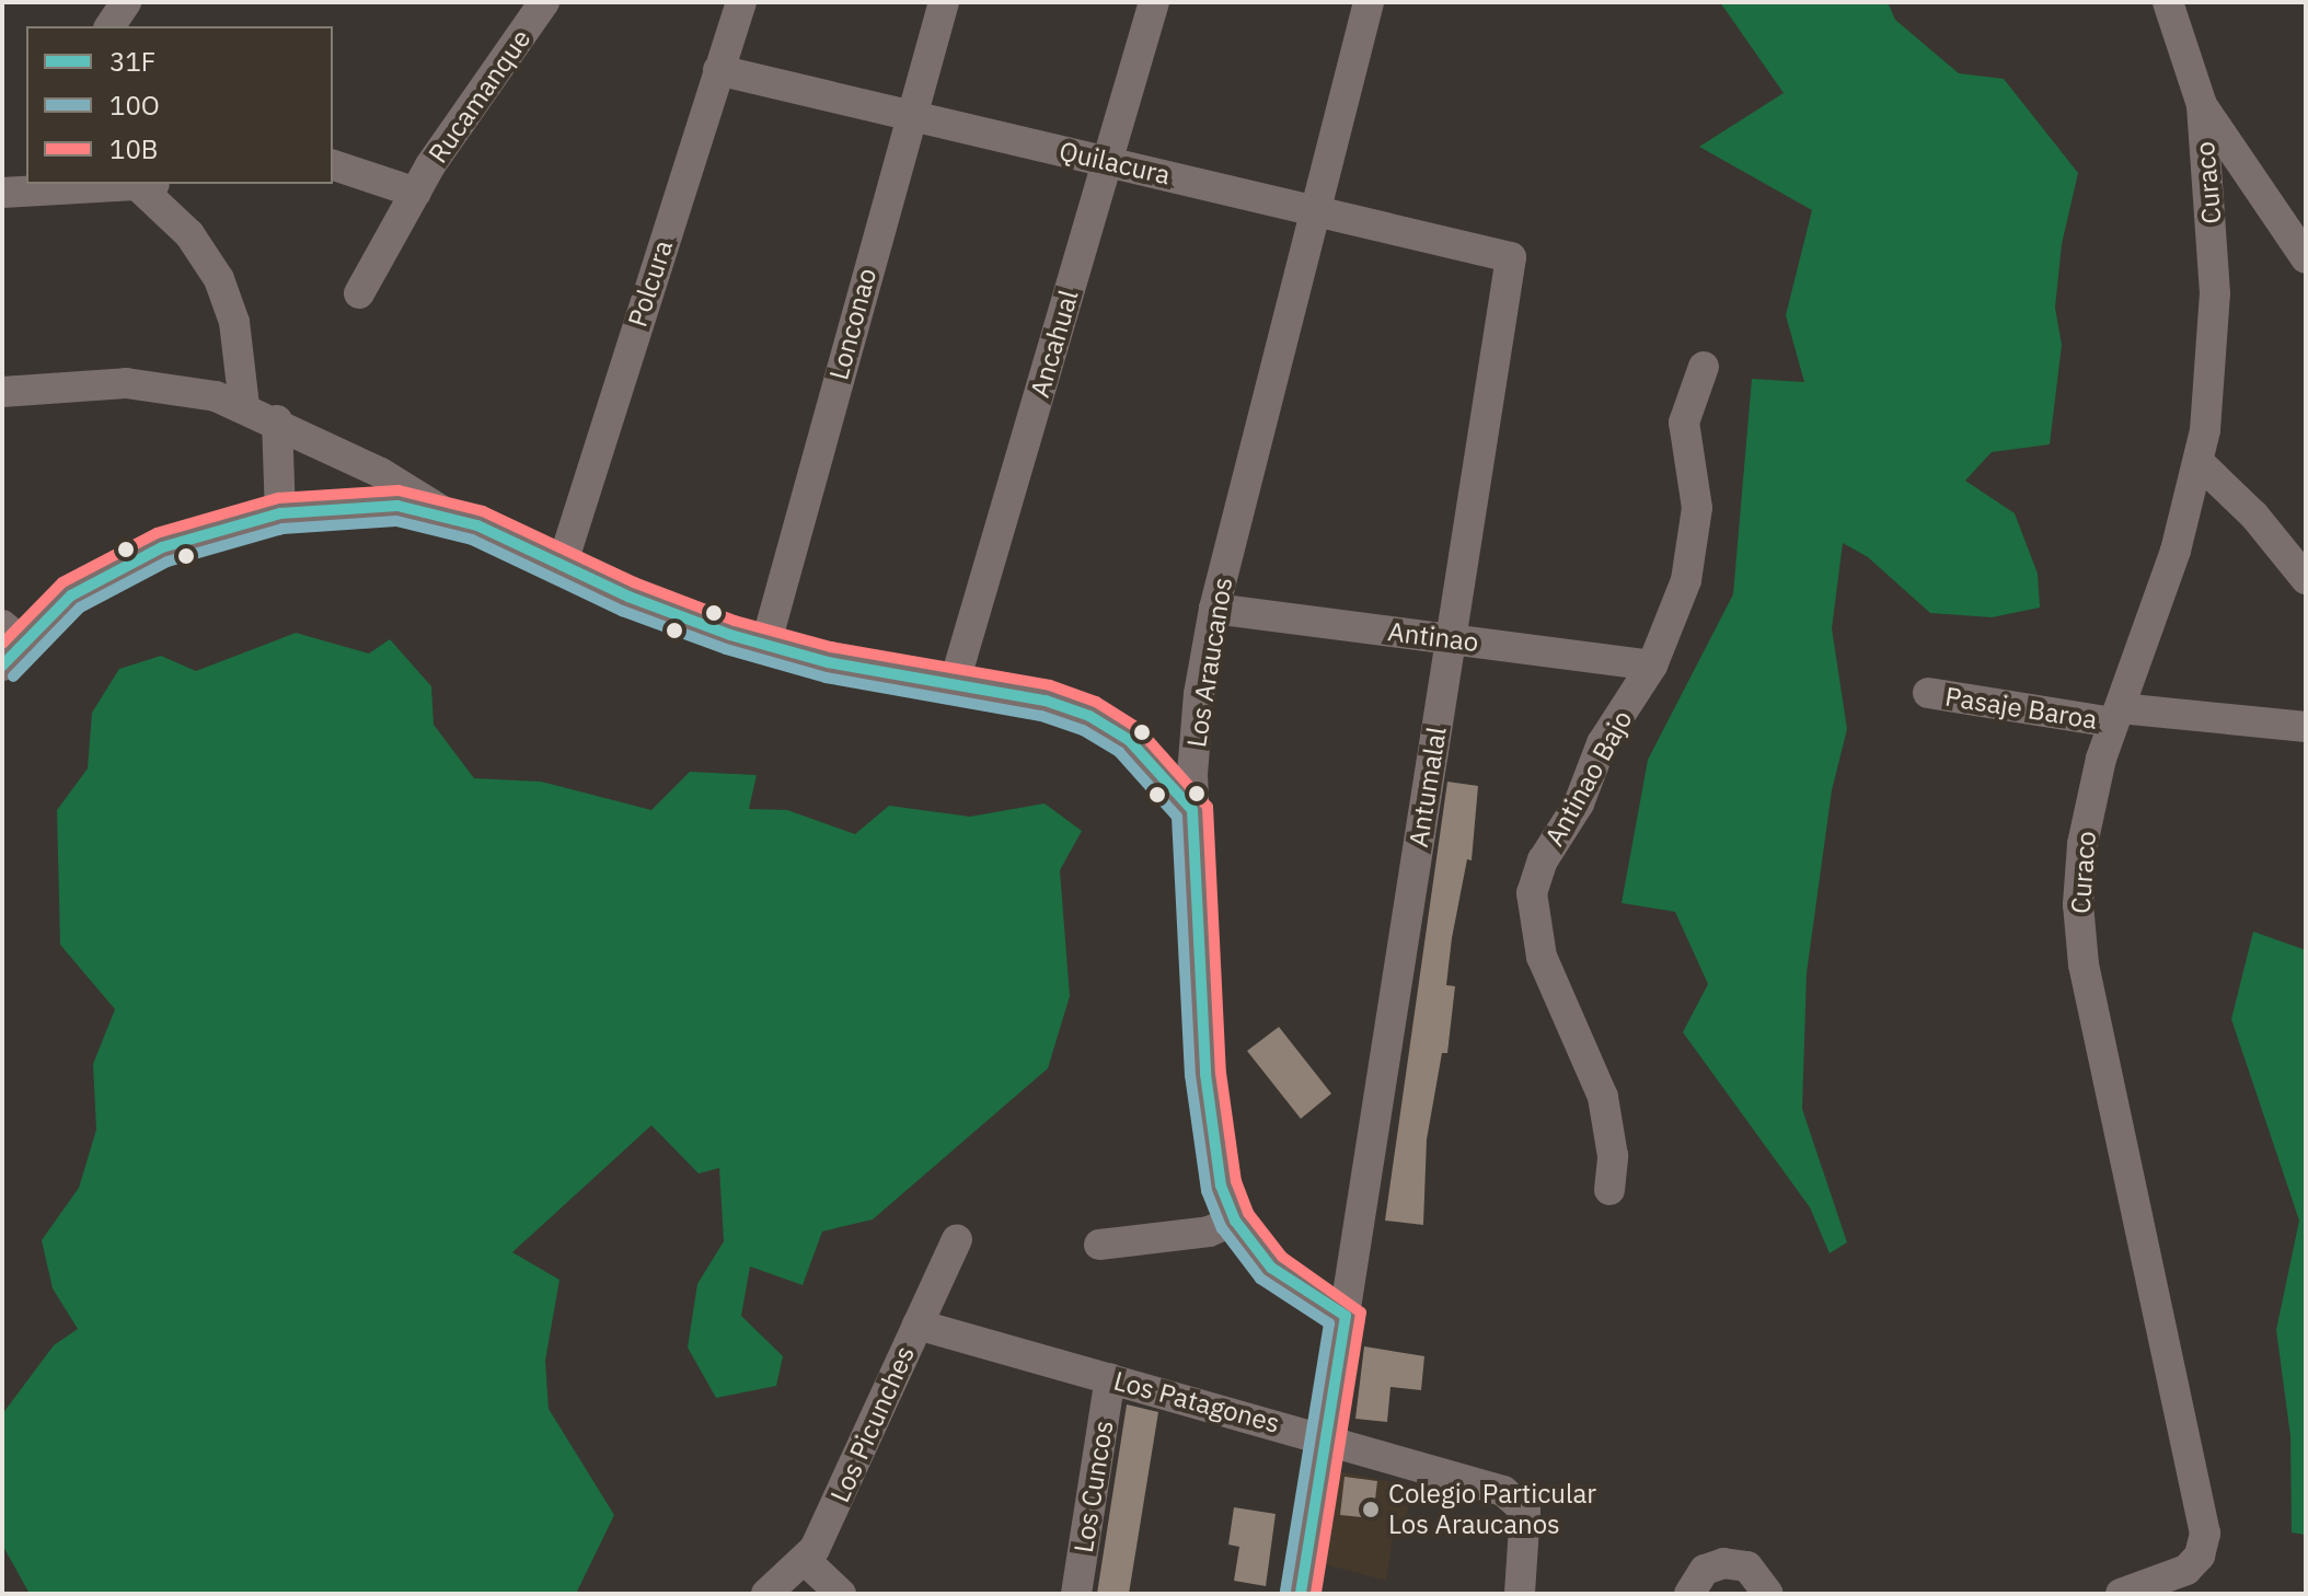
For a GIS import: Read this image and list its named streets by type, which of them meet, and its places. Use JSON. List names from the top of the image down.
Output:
{
  "streets": {
    "street": [
      "Rucamanque",
      "Quilacura",
      "Curaco",
      "Polcura",
      "Lonconao",
      "Ancahual",
      "Antinao",
      "Los Araucanos",
      "Pasaje Baroa",
      "Antinao Bajo",
      "Antumalal",
      "Los Patagones",
      "Los Picunches",
      "Los Cuncos"
    ]
  },
  "crossings": [
    ["Quilacura", "Polcura"],
    ["Quilacura", "Lonconao"],
    ["Quilacura", "Ancahual"],
    ["Quilacura", "Los Araucanos"],
    ["Quilacura", "Antumalal"],
    ["Curaco", "Pasaje Baroa"],
    ["Antinao", "Los Araucanos"],
    ["Antinao", "Antinao Bajo"],
    ["Antinao", "Antumalal"],
    ["Los Araucanos", "Antumalal"],
    ["Los Patagones", "Los Picunches"],
    ["Los Patagones", "Los Cuncos"]
  ],
  "places": ["Colegio Particular Los Araucanos"],
  "lines": ["transit line 10B", "transit line 31F", "transit line 10O"],
  "legend": ["31F", "10O", "10B"]
}
